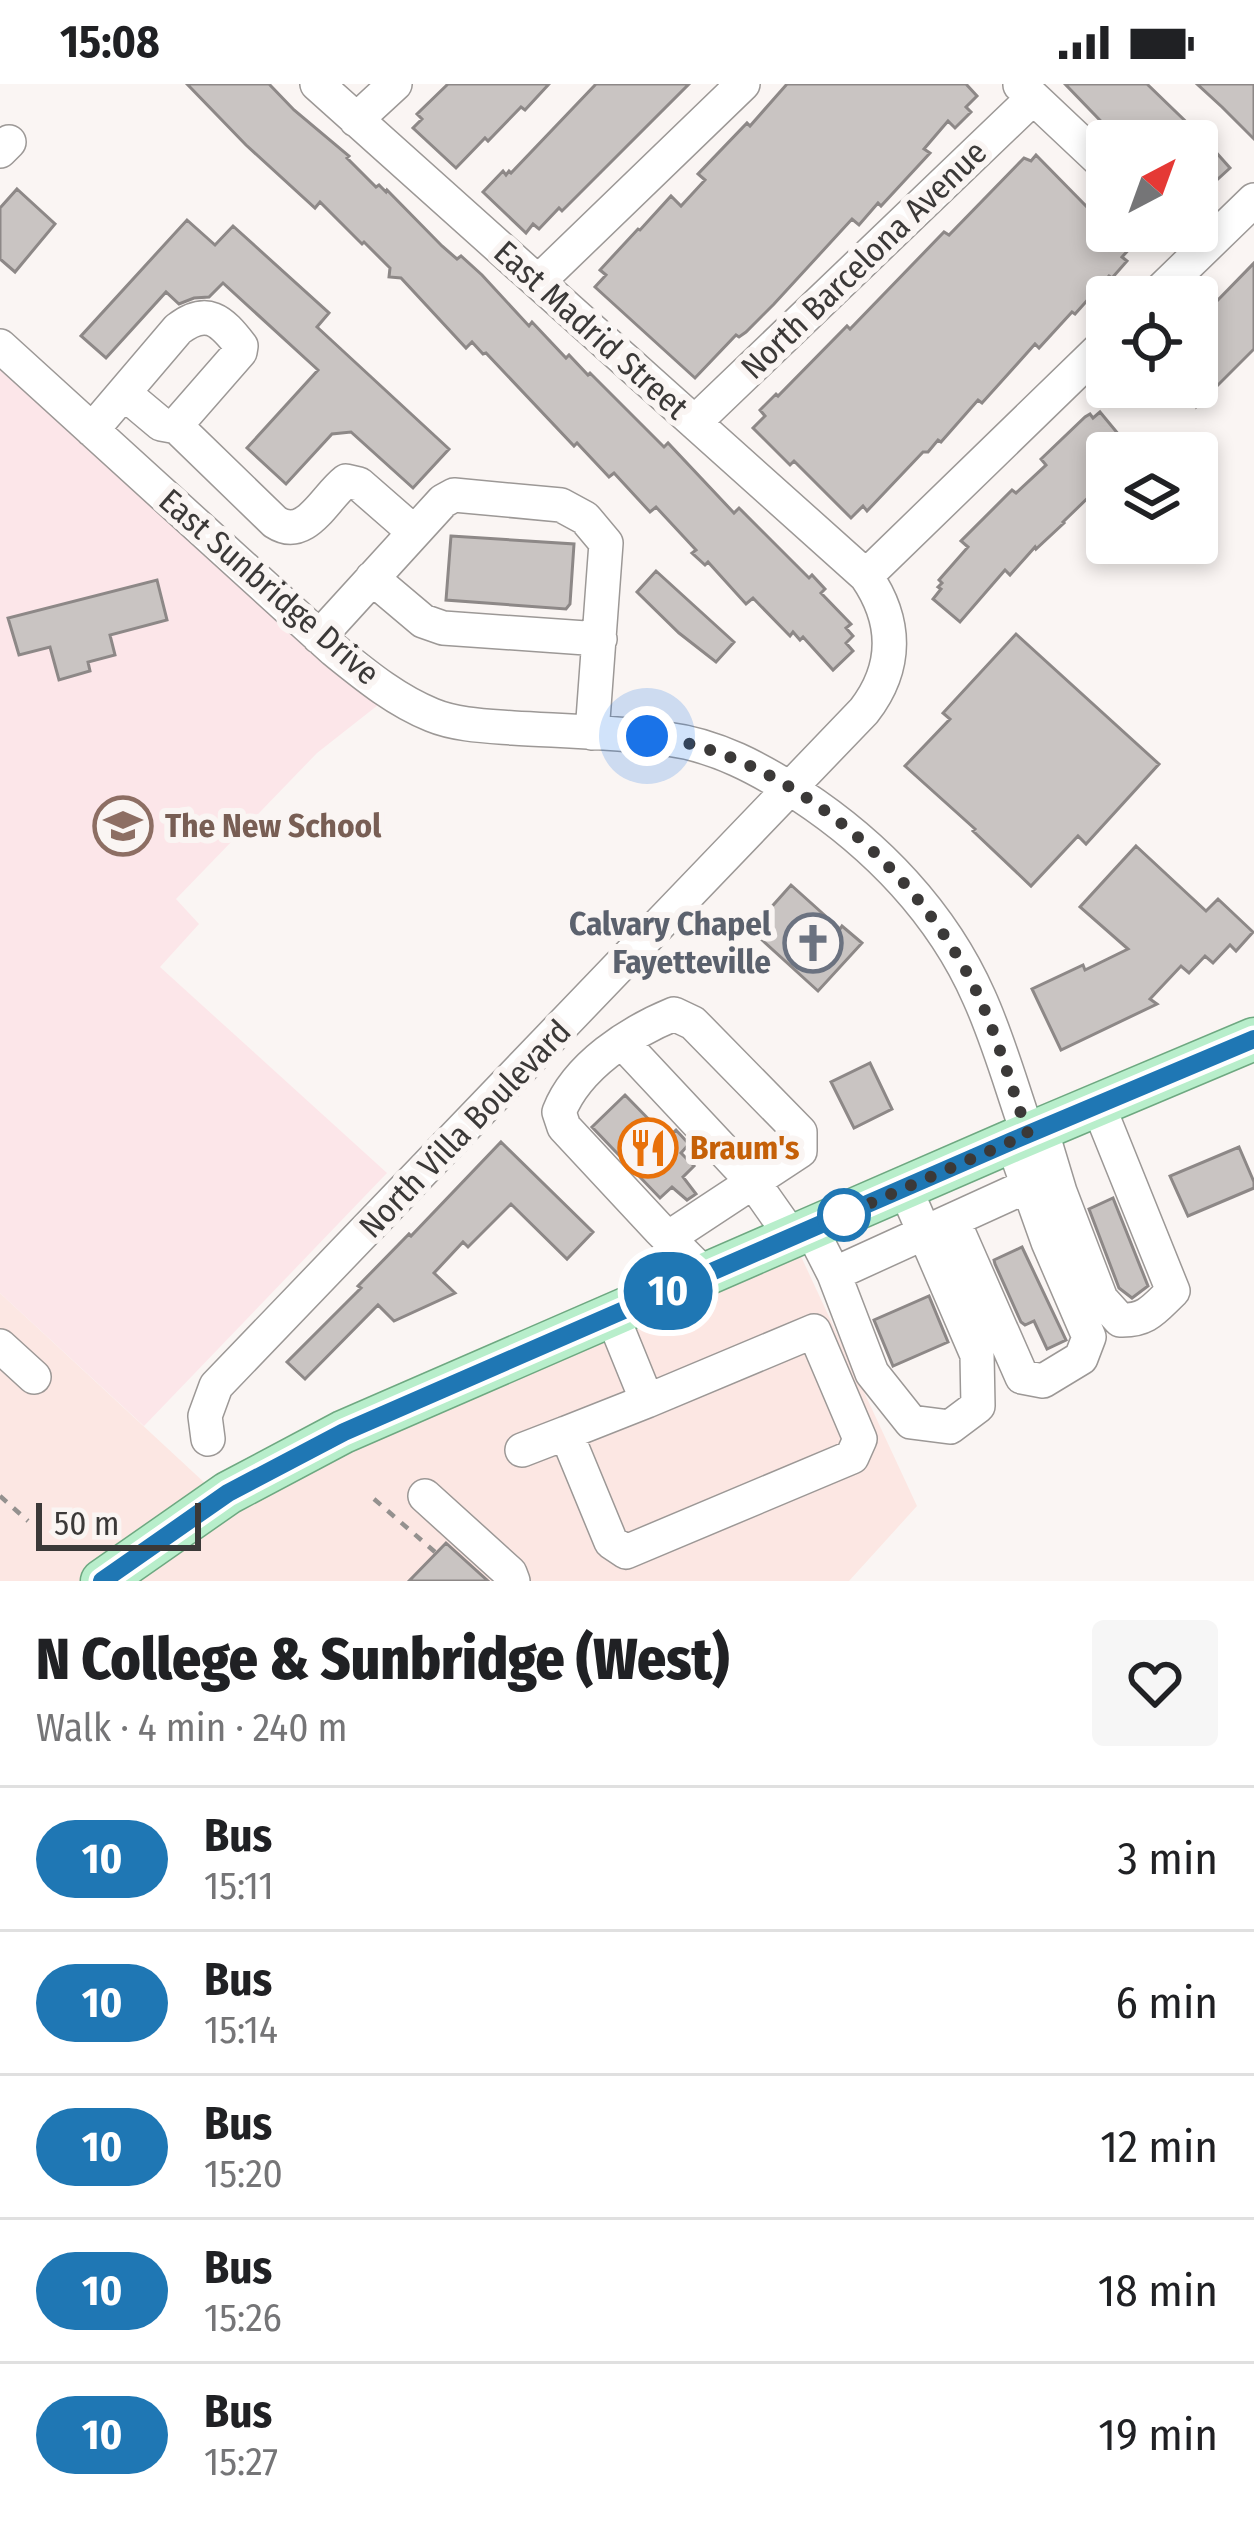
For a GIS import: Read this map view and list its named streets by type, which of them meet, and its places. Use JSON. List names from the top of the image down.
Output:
{
  "streets": {
    "street": [
      "North Barcelona Avenue",
      "East Madrid Street",
      "East Sunbridge Drive",
      "North Villa Boulevard"
    ]
  },
  "crossings": [
    ["North Barcelona Avenue", "East Madrid Street"],
    ["East Madrid Street", "North Villa Boulevard"],
    ["East Sunbridge Drive", "North Villa Boulevard"]
  ],
  "places": {
    "school or university": ["The New School"],
    "church": ["Calvary Chapel Fayetteville"],
    "restaurant": ["Braum's"]
  },
  "lines": ["bus line 10"],
  "scale_bar": "50 m",
  "north": "top right",
  "page": {
    "status": "15:08",
    "on_map": "10",
    "scale": "50 m",
    "heading": ["N College & Sunbridge (West)", "Walk · 4 min · 240 m"],
    "list": [
      {
        "mark": "10",
        "name": "Bus",
        "note": "15:11",
        "value": "3 min"
      },
      {
        "mark": "10",
        "name": "Bus",
        "note": "15:14",
        "value": "6 min"
      },
      {
        "mark": "10",
        "name": "Bus",
        "note": "15:20",
        "value": "12 min"
      },
      {
        "mark": "10",
        "name": "Bus",
        "note": "15:26",
        "value": "18 min"
      },
      {
        "mark": "10",
        "name": "Bus",
        "note": "15:27",
        "value": "19 min"
      }
    ]
  }
}
